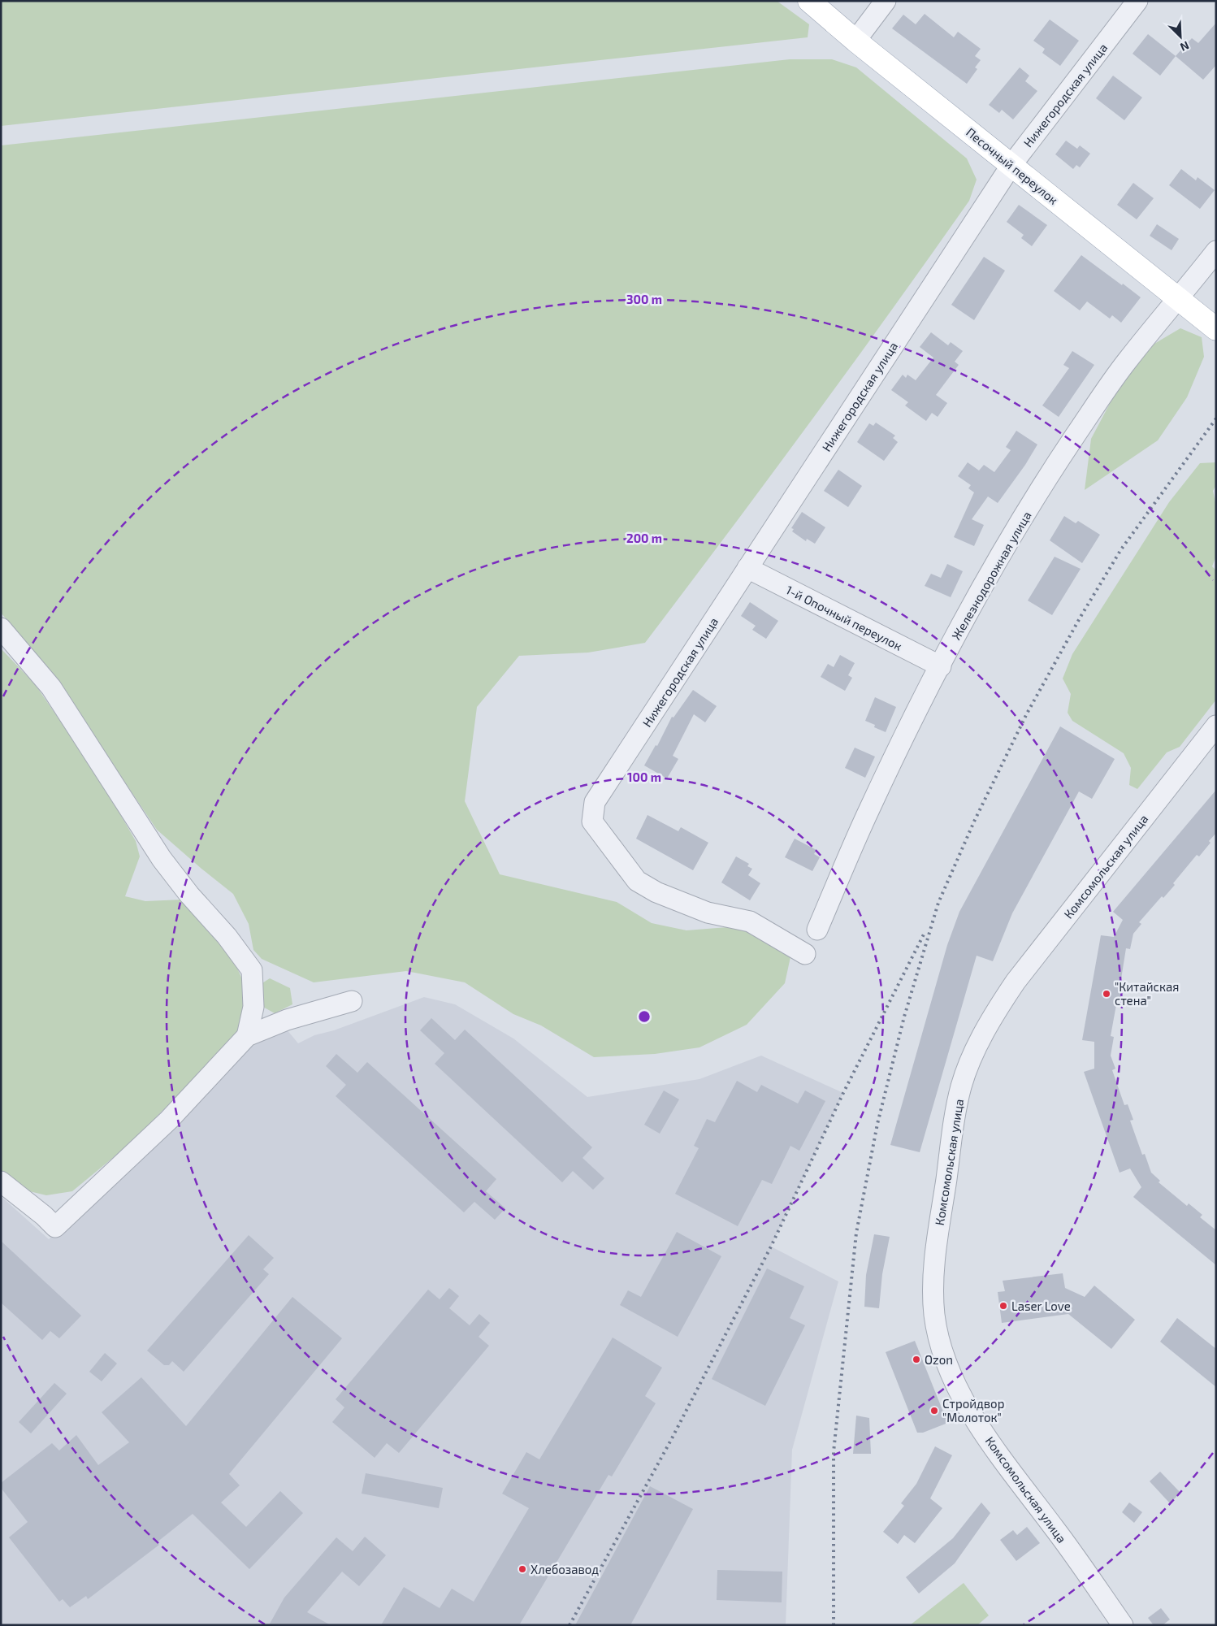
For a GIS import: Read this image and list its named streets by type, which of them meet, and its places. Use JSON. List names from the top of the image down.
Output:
{
  "streets": {
    "main road": ["Песочный переулок"],
    "street": [
      "Нижегородская улица",
      "Железнодорожная улица",
      "1-й Опочный переулок",
      "Комсомольская улица"
    ]
  },
  "crossings": [
    ["Нижегородская улица", "Песочный переулок"],
    ["Нижегородская улица", "1-й Опочный переулок"],
    ["Песочный переулок", "Железнодорожная улица"],
    ["Железнодорожная улица", "1-й Опочный переулок"]
  ],
  "places": [
    "\"Китайская стена\"",
    "Laser Love",
    "Ozon",
    "Стройдвор \"Молоток\"",
    "Хлебозавод"
  ],
  "north": "bottom right",
  "rings": ["300 m", "200 m", "100 m"]
}
